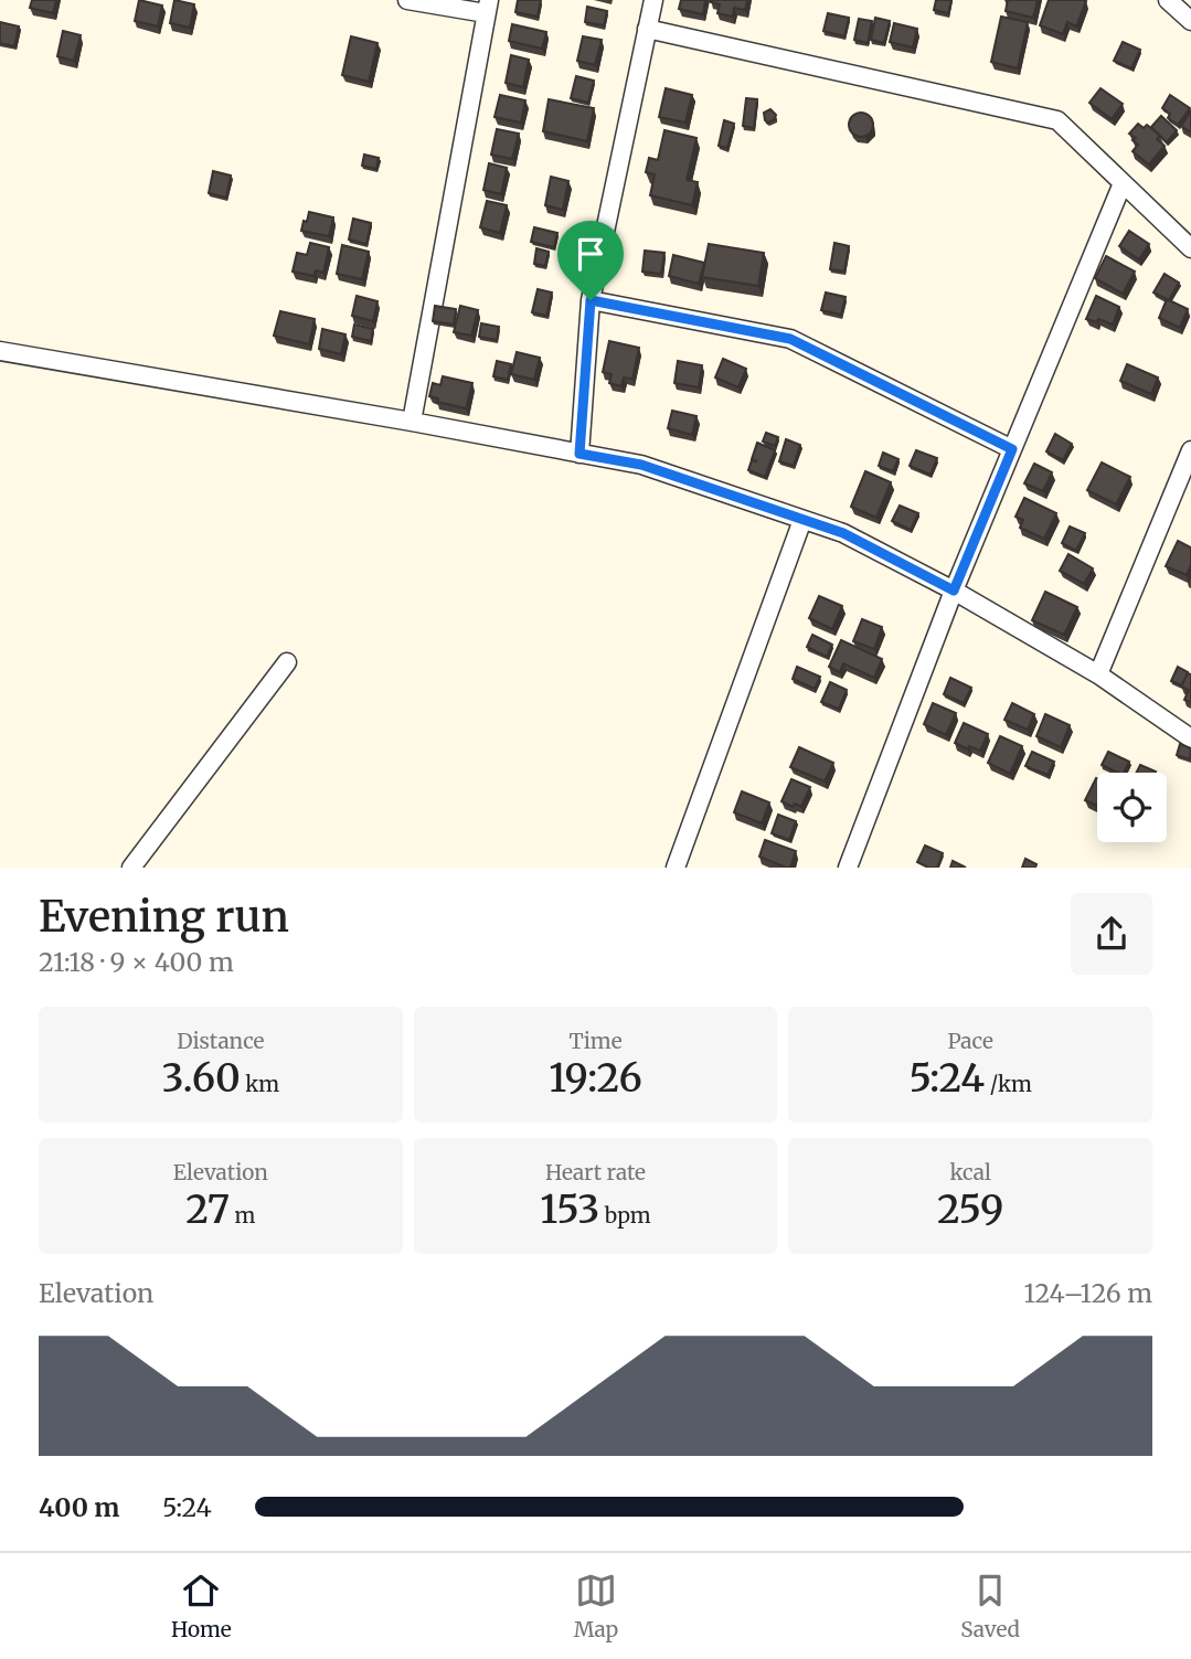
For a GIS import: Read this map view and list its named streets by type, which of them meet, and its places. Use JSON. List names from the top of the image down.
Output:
{
  "page": {
    "heading": ["Evening run", "21:18 · 9 × 400 m"],
    "stats": [
      ["Distance", "3.60 km"],
      ["Time", "19:26"],
      ["Pace", "5:24 /km"],
      ["Elevation", "27 m"],
      ["Heart rate", "153 bpm"],
      ["kcal", "259"]
    ],
    "chart": ["Elevation", "124–126 m"],
    "list": [
      {
        "name": "400 m",
        "note": "5:24"
      }
    ],
    "tabs": ["Home", "Map", "Saved"]
  }
}
